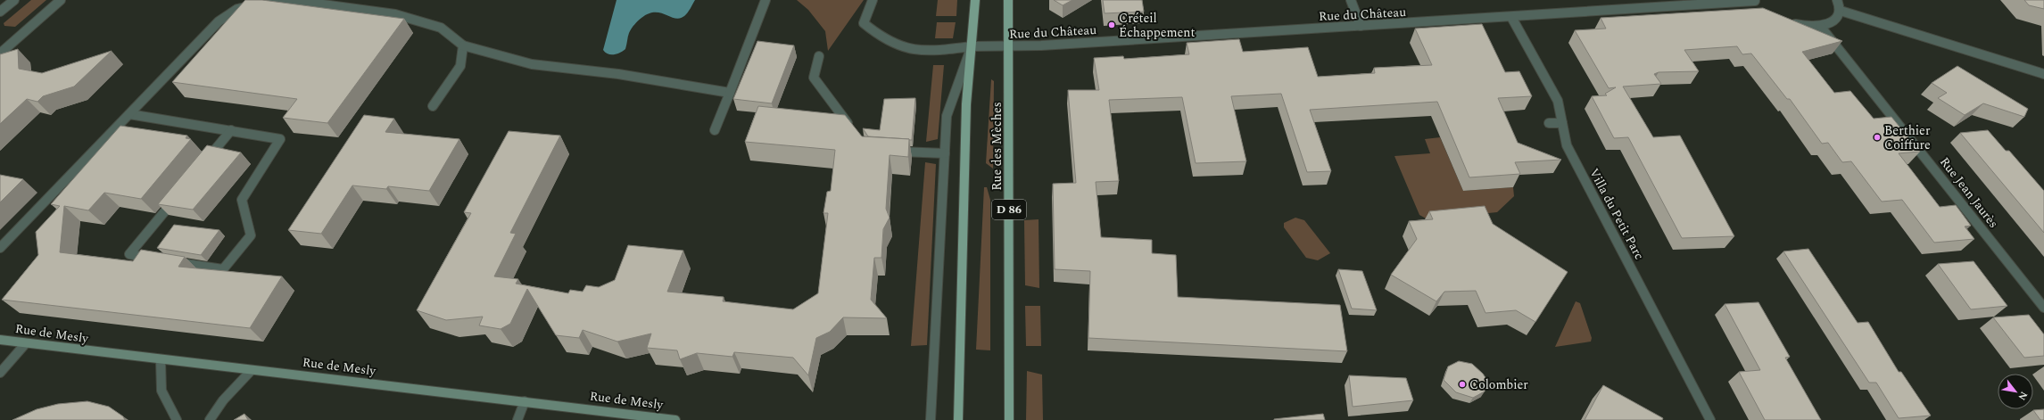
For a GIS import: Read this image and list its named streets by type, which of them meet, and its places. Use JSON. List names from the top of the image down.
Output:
{
  "streets": {
    "main road": ["Rue des Mèches", "D 86"],
    "street": [
      "Rue du Château",
      "Rue Jean Jaurès",
      "Villa du Petit Parc",
      "Rue de Mesly"
    ]
  },
  "crossings": [
    ["Rue du Château", "Rue des Mèches"],
    ["Rue du Château", "Villa du Petit Parc"]
  ],
  "places": ["Créteil Échappement", "Berthier Coiffure", "Colombier"],
  "north": "bottom right"
}
